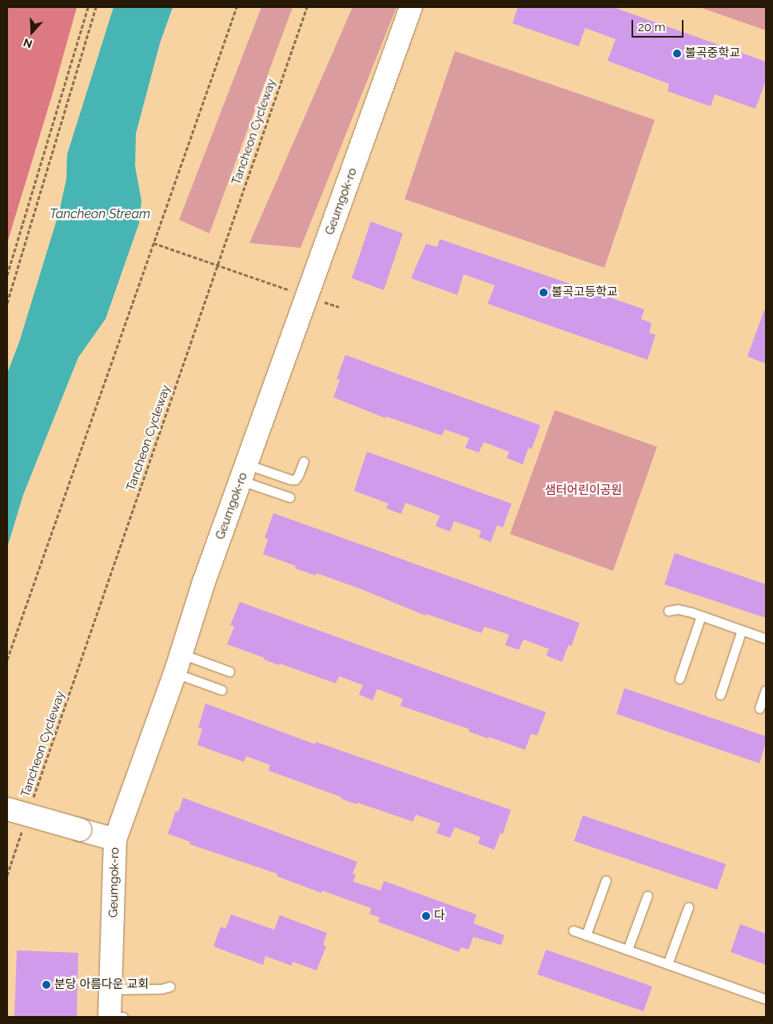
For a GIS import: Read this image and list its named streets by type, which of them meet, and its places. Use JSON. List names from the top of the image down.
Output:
{
  "streets": {
    "main road": ["Geumgok-ro"],
    "path": ["Tancheon Cycleway"]
  },
  "water": ["Tancheon Stream"],
  "parks": ["샘터어린이공원"],
  "places": [
    "불곡중학교",
    "불곡고등학교",
    "다",
    "분당 아름다운 교회"
  ],
  "scale_bar": "20 m",
  "north": "bottom"
}
